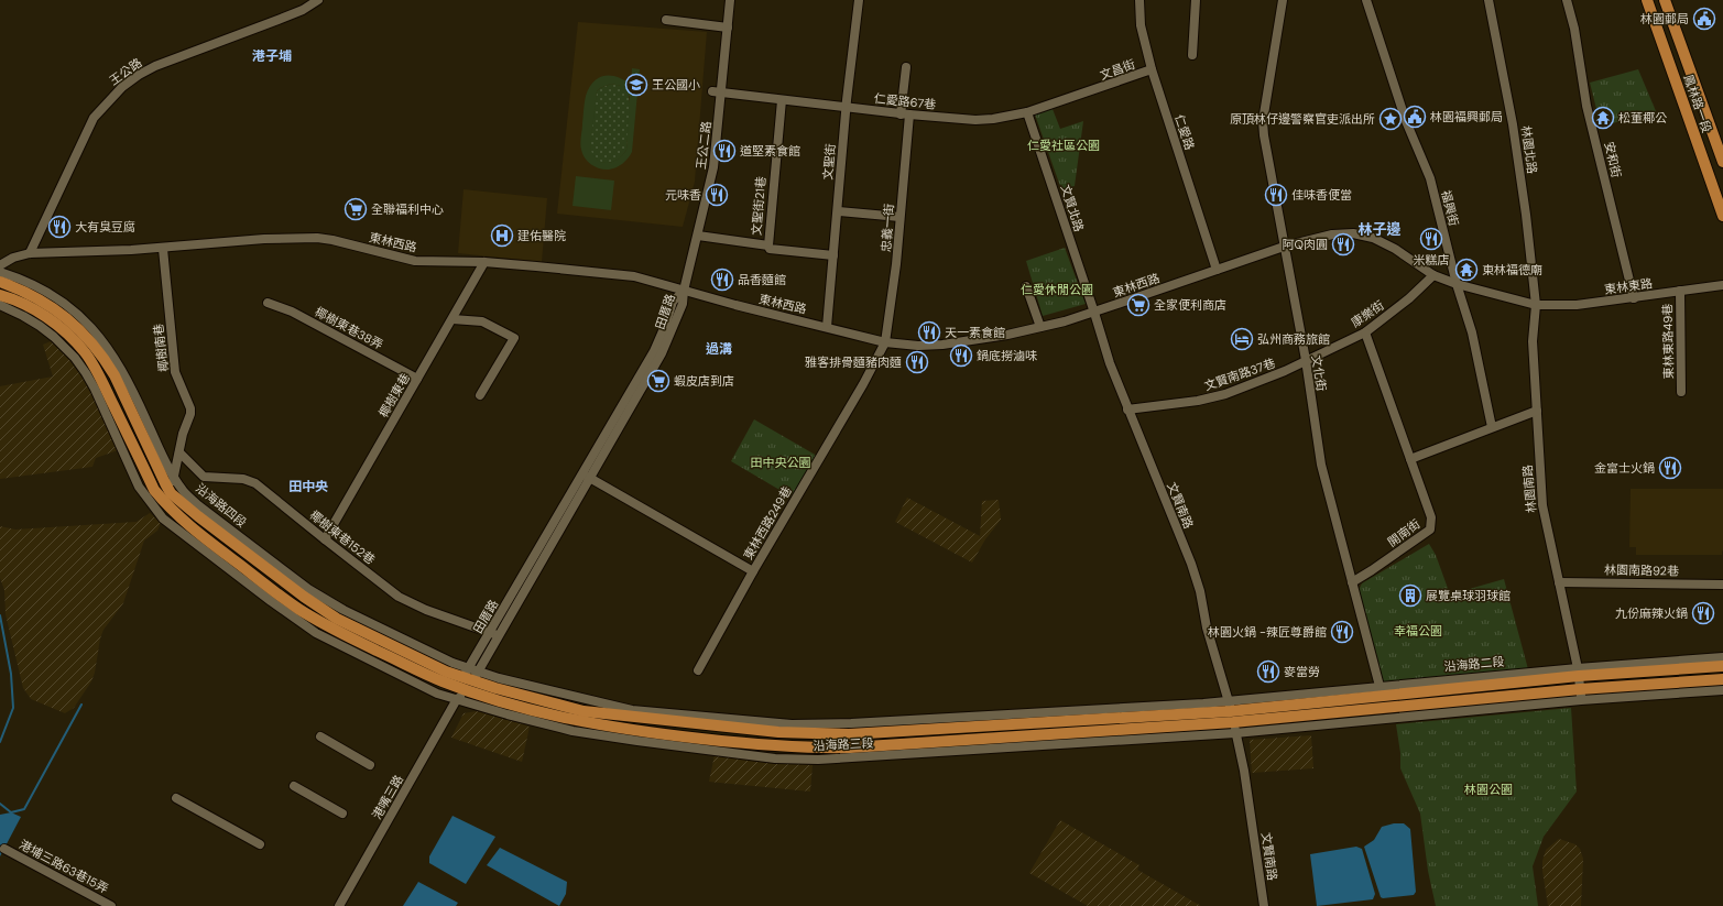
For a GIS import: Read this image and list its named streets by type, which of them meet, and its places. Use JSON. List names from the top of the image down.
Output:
{
  "streets": {
    "main road": [
      "鳳林路一段",
      "沿海路四段",
      "沿海路二段",
      "沿海路三段"
    ],
    "street": [
      "文昌街",
      "王公路",
      "仁愛路67巷",
      "仁愛路",
      "王公二路",
      "林園北路",
      "安和街",
      "文聖街",
      "文聖街21巷",
      "文賢北路",
      "福興街",
      "忠義一街",
      "東林西路",
      "東林東路",
      "田厝路",
      "康樂街",
      "椰樹東巷38弄",
      "東林東路49巷",
      "椰樹南巷",
      "文化街",
      "文賢南路37巷",
      "椰樹東巷",
      "林園南路",
      "文賢南路",
      "東林西路249巷",
      "開南街",
      "椰樹東巷152巷",
      "林園南路92巷",
      "港嘴三路",
      "港埔三路63巷15弄"
    ]
  },
  "crossings": [
    ["文昌街", "仁愛路67巷"],
    ["文昌街", "仁愛路"],
    ["王公路", "東林西路"],
    ["仁愛路67巷", "王公二路"],
    ["仁愛路67巷", "文聖街"],
    ["仁愛路67巷", "文聖街21巷"],
    ["仁愛路67巷", "文賢北路"],
    ["仁愛路67巷", "忠義一街"],
    ["仁愛路", "東林西路"],
    ["王公二路", "東林西路"],
    ["王公二路", "田厝路"],
    ["林園北路", "東林西路"],
    ["林園北路", "東林東路"],
    ["林園北路", "林園南路"],
    ["安和街", "東林東路"],
    ["文聖街", "文聖街21巷"],
    ["文聖街", "東林西路"],
    ["文賢北路", "東林西路"],
    ["文賢北路", "文賢南路"],
    ["福興街", "東林西路"],
    ["忠義一街", "東林西路"],
    ["忠義一街", "東林西路249巷"],
    ["東林西路", "東林東路"],
    ["東林西路", "田厝路"],
    ["東林西路", "康樂街"],
    ["東林西路", "椰樹南巷"],
    ["東林西路", "文化街"],
    ["東林西路", "椰樹東巷"],
    ["東林西路", "林園南路"],
    ["東林西路", "文賢南路"],
    ["東林西路", "東林西路249巷"],
    ["東林東路", "東林東路49巷"],
    ["東林東路", "林園南路"],
    ["田厝路", "沿海路四段"],
    ["田厝路", "椰樹東巷152巷"],
    ["田厝路", "沿海路三段"],
    ["田厝路", "港嘴三路"],
    ["康樂街", "文化街"],
    ["康樂街", "文賢南路37巷"],
    ["康樂街", "開南街"],
    ["椰樹東巷38弄", "椰樹東巷"],
    ["椰樹南巷", "沿海路四段"],
    ["椰樹南巷", "椰樹東巷152巷"],
    ["文化街", "文賢南路37巷"],
    ["文化街", "開南街"],
    ["文化街", "沿海路二段"],
    ["文賢南路37巷", "文賢南路"],
    ["椰樹東巷", "椰樹東巷152巷"],
    ["林園南路", "林園南路92巷"],
    ["林園南路", "沿海路二段"],
    ["沿海路四段", "沿海路三段"],
    ["文賢南路", "沿海路二段"],
    ["文賢南路", "沿海路三段"],
    ["沿海路二段", "沿海路三段"],
    ["沿海路三段", "港嘴三路"]
  ],
  "districts": [
    "港子埔",
    "林子邊",
    "過溝",
    "田中央"
  ],
  "parks": [
    "仁愛社區公園",
    "仁愛休閒公園",
    "田中央公園",
    "幸福公園",
    "林園公園"
  ],
  "places": {
    "public building": ["林園郵局", "林園福興郵局"],
    "school or university": ["王公國小"],
    "temple": ["松董椰公", "東林福德廟"],
    "place": ["原頂林仔邊警察官吏派出所"],
    "restaurant": [
      "道堅素食館",
      "元味香",
      "佳味香便當",
      "大有臭豆腐",
      "米糕店",
      "阿Q肉圓",
      "品香麵館",
      "天一素食館",
      "鍋底撈滷味",
      "雅客排骨麵豬肉麵",
      "金富士火鍋",
      "九份麻辣火鍋",
      "林園火鍋 -辣匠尊爵館",
      "麥當勞"
    ],
    "supermarket": ["全聯福利中心", "全家便利商店", "蝦皮店到店"],
    "hospital": ["建佑醫院"],
    "hotel": ["弘州商務旅館"],
    "building": ["展覽桌球羽球館"]
  }
}
